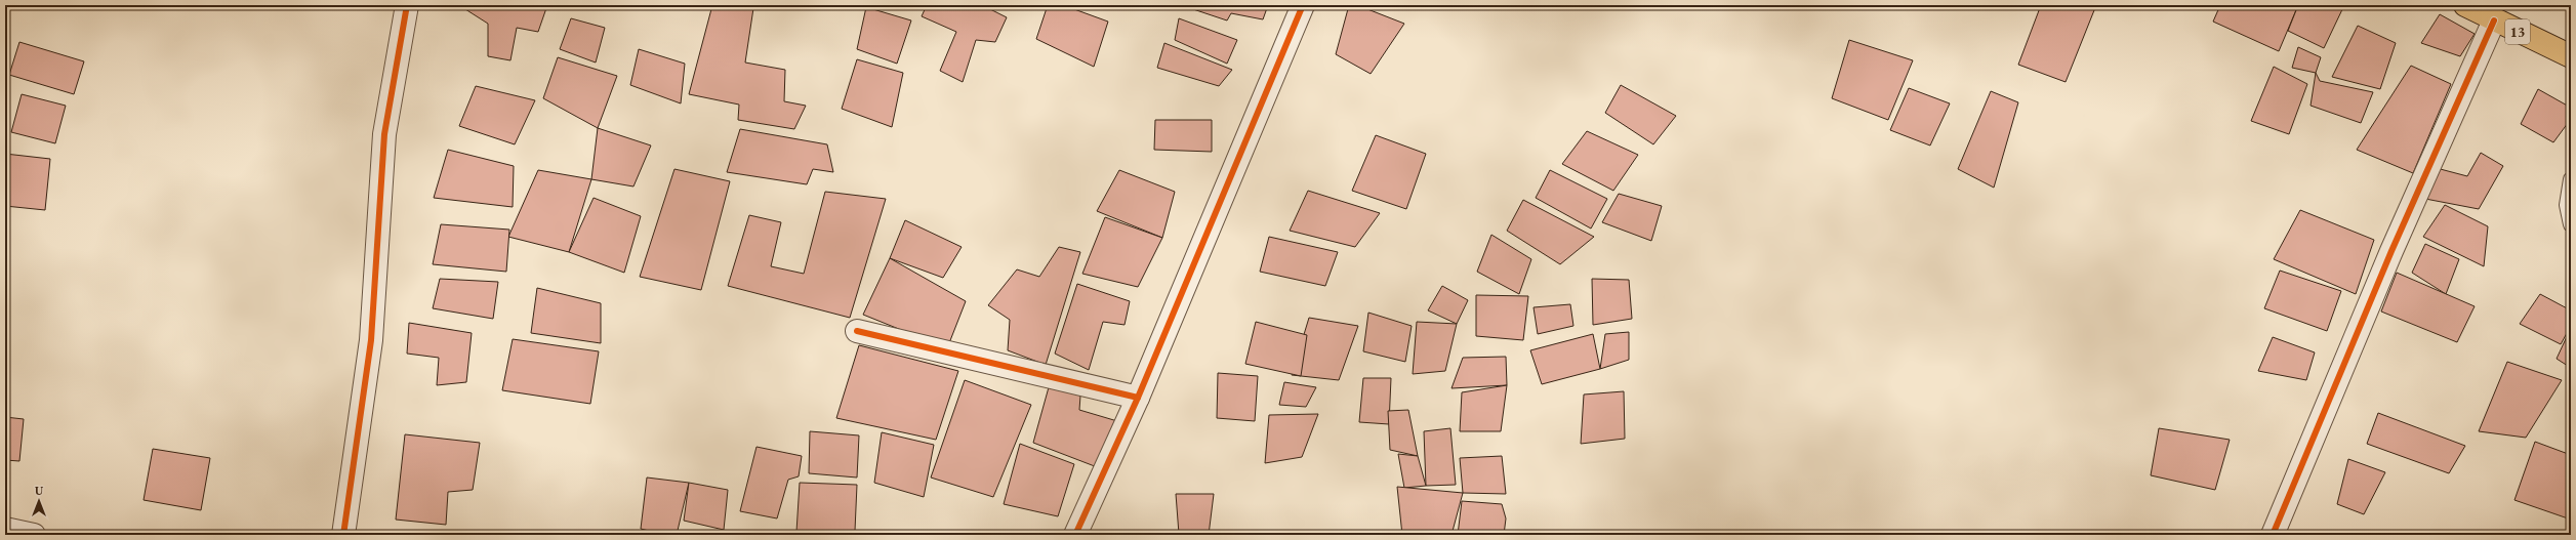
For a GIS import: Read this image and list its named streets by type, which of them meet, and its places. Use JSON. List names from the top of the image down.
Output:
{
  "streets": {
    "highway": ["13"]
  },
  "north": "top"
}
